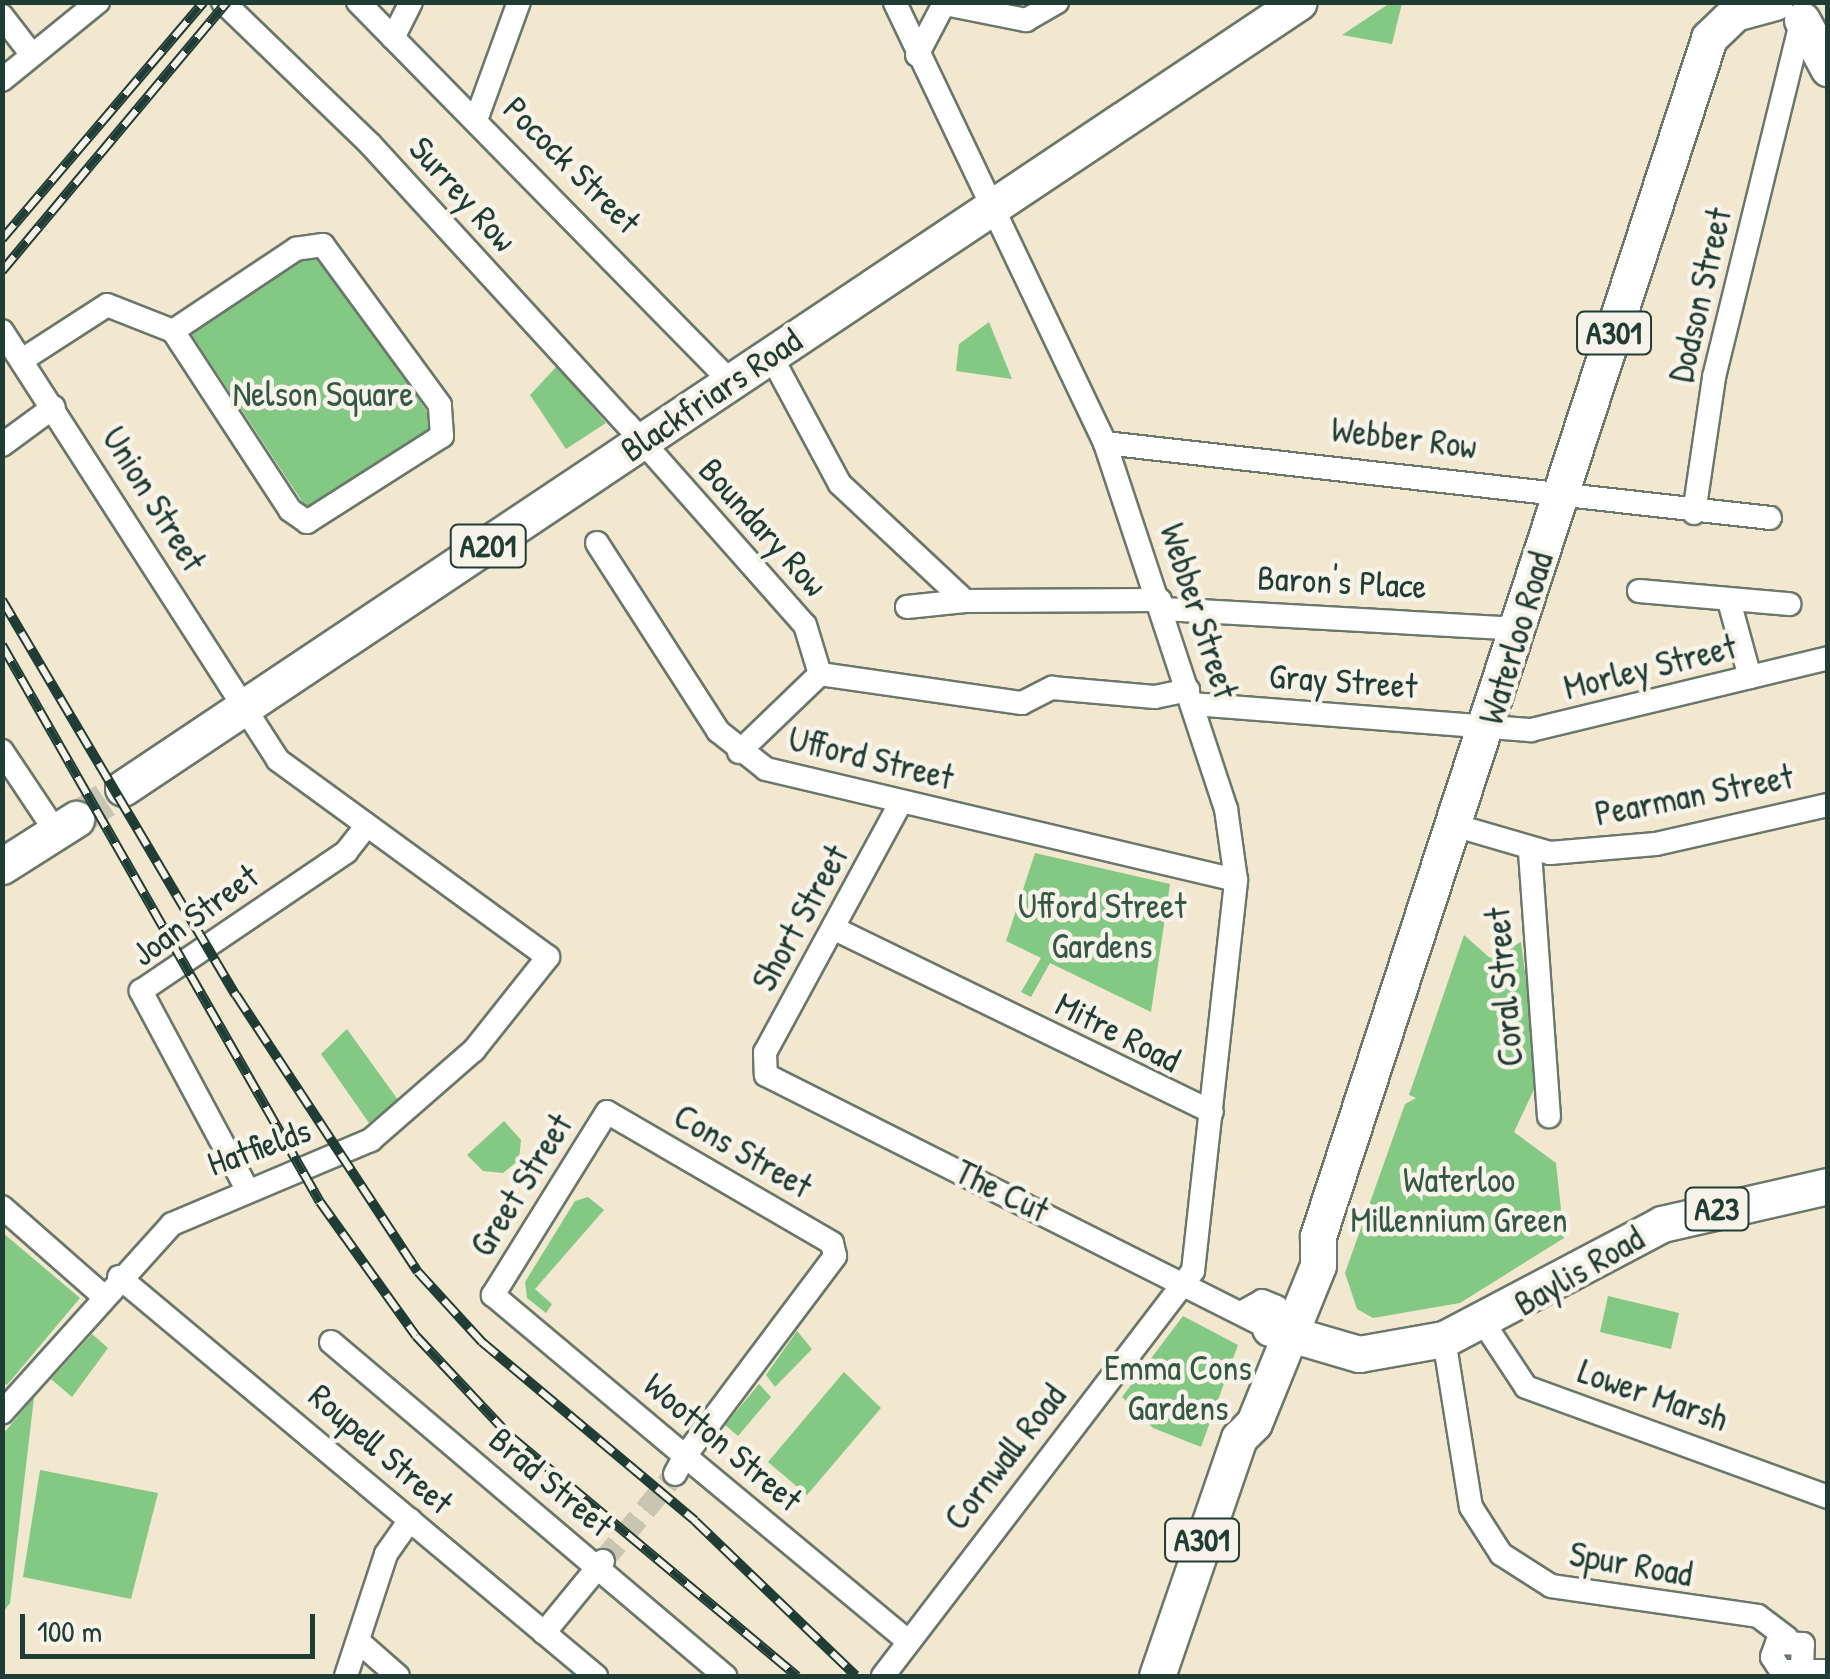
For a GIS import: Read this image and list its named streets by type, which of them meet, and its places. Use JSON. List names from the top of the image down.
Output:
{
  "streets": {
    "main road": [
      "A301",
      "Blackfriars Road",
      "A201",
      "Waterloo Road",
      "A23",
      "Baylis Road"
    ],
    "street": [
      "Pocock Street",
      "Surrey Row",
      "Dodson Street",
      "Webber Row",
      "Union Street",
      "Boundary Row",
      "Baron's Place",
      "Webber Street",
      "Morley Street",
      "Gray Street",
      "Ufford Street",
      "Pearman Street",
      "Joan Street",
      "Short Street",
      "Coral Street",
      "Mitre Road",
      "Hatfields",
      "Cons Street",
      "Greet Street",
      "The Cut",
      "Lower Marsh",
      "Wootton Street",
      "Roupell Street",
      "Cornwall Road",
      "Brad Street",
      "Spur Road"
    ]
  },
  "crossings": [
    ["Pocock Street", "Blackfriars Road"],
    ["Surrey Row", "Blackfriars Road"],
    ["Surrey Row", "Boundary Row"],
    ["Dodson Street", "Webber Row"],
    ["Dodson Street", "Waterloo Road"],
    ["Blackfriars Road", "Union Street"],
    ["Blackfriars Road", "Boundary Row"],
    ["Blackfriars Road", "Webber Street"],
    ["Webber Row", "Webber Street"],
    ["Webber Row", "Waterloo Road"],
    ["Boundary Row", "Gray Street"],
    ["Baron's Place", "Webber Street"],
    ["Baron's Place", "Waterloo Road"],
    ["Webber Street", "Gray Street"],
    ["Webber Street", "Ufford Street"],
    ["Webber Street", "Mitre Road"],
    ["Webber Street", "The Cut"],
    ["Webber Street", "Cornwall Road"],
    ["Waterloo Road", "Morley Street"],
    ["Waterloo Road", "Gray Street"],
    ["Waterloo Road", "Pearman Street"],
    ["Waterloo Road", "The Cut"],
    ["Waterloo Road", "Baylis Road"],
    ["Morley Street", "Gray Street"],
    ["Ufford Street", "Short Street"],
    ["Pearman Street", "Coral Street"],
    ["Joan Street", "Hatfields"],
    ["Short Street", "Mitre Road"],
    ["Short Street", "The Cut"],
    ["Hatfields", "Roupell Street"],
    ["Cons Street", "Greet Street"],
    ["Cons Street", "Wootton Street"],
    ["Greet Street", "Wootton Street"],
    ["The Cut", "Baylis Road"],
    ["The Cut", "Cornwall Road"],
    ["Baylis Road", "Lower Marsh"],
    ["Baylis Road", "Spur Road"],
    ["Wootton Street", "Cornwall Road"]
  ],
  "parks": [
    "Nelson Square",
    "Ufford Street Gardens",
    "Waterloo Millennium Green",
    "Emma Cons Gardens"
  ],
  "scale_bar": "100 m"
}
